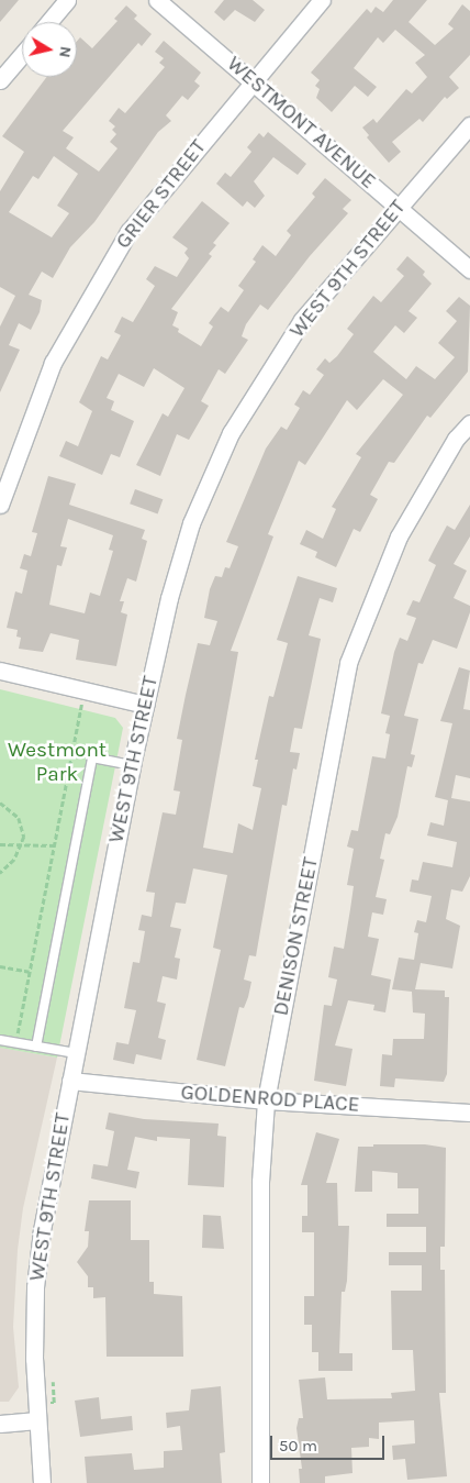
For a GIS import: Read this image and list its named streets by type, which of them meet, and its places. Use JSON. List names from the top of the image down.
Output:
{
  "streets": {
    "street": [
      "WESTMONT AVENUE",
      "GRIER STREET",
      "WEST 9TH STREET",
      "DENISON STREET",
      "GOLDENROD PLACE"
    ]
  },
  "crossings": [
    ["WESTMONT AVENUE", "GRIER STREET"],
    ["WESTMONT AVENUE", "WEST 9TH STREET"],
    ["WEST 9TH STREET", "GOLDENROD PLACE"],
    ["DENISON STREET", "GOLDENROD PLACE"]
  ],
  "parks": ["Westmont Park"],
  "scale_bar": "50 m",
  "north": "right"
}
